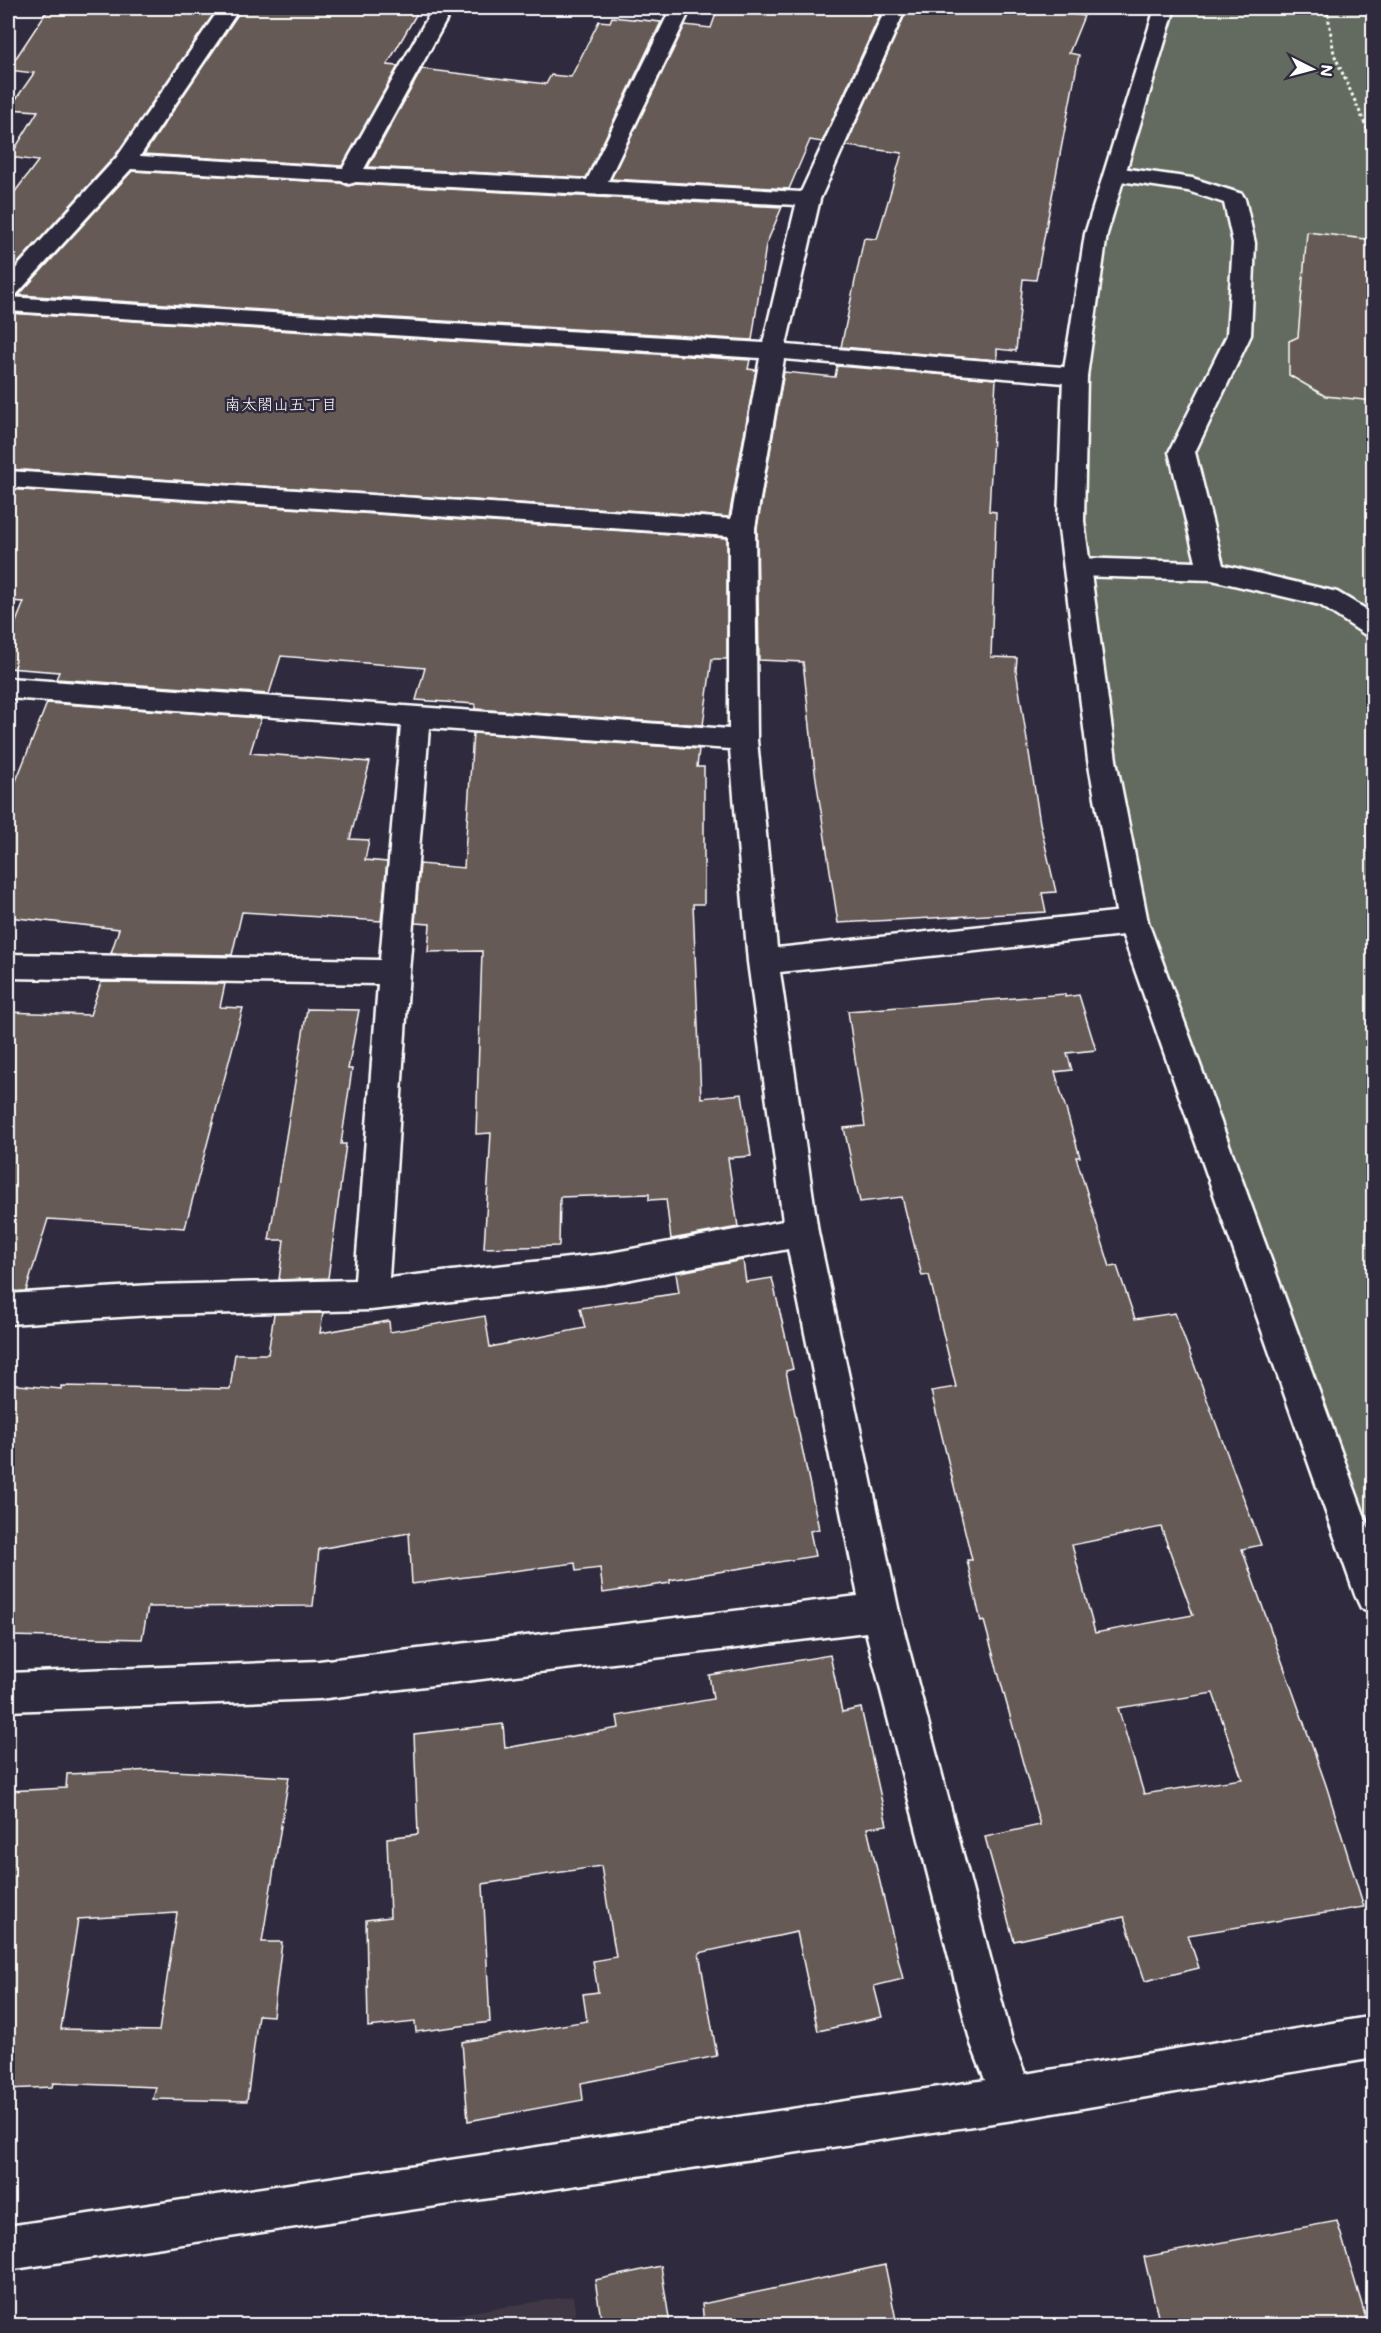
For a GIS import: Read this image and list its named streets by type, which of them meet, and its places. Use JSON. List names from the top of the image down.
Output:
{
  "districts": ["南太閤山五丁目"],
  "north": "right"
}
